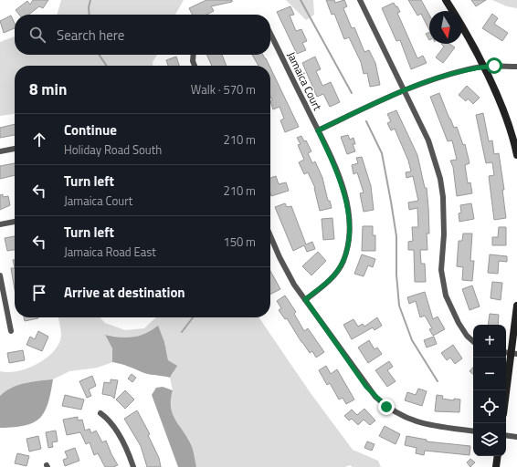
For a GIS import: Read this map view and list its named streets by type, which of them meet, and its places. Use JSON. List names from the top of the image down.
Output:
{
  "streets": {
    "street": ["Jamaica Court"]
  },
  "north": "bottom",
  "page": {
    "search": "Search here",
    "heading": ["8 min", "Walk · 570 m"],
    "list": [
      ["Continue", "Holiday Road South", "210 m"],
      ["Turn left", "Jamaica Court", "210 m"],
      ["Turn left", "Jamaica Road East", "150 m"],
      "Arrive at destination"
    ],
    "map_buttons": ["+", "−"]
  }
}
